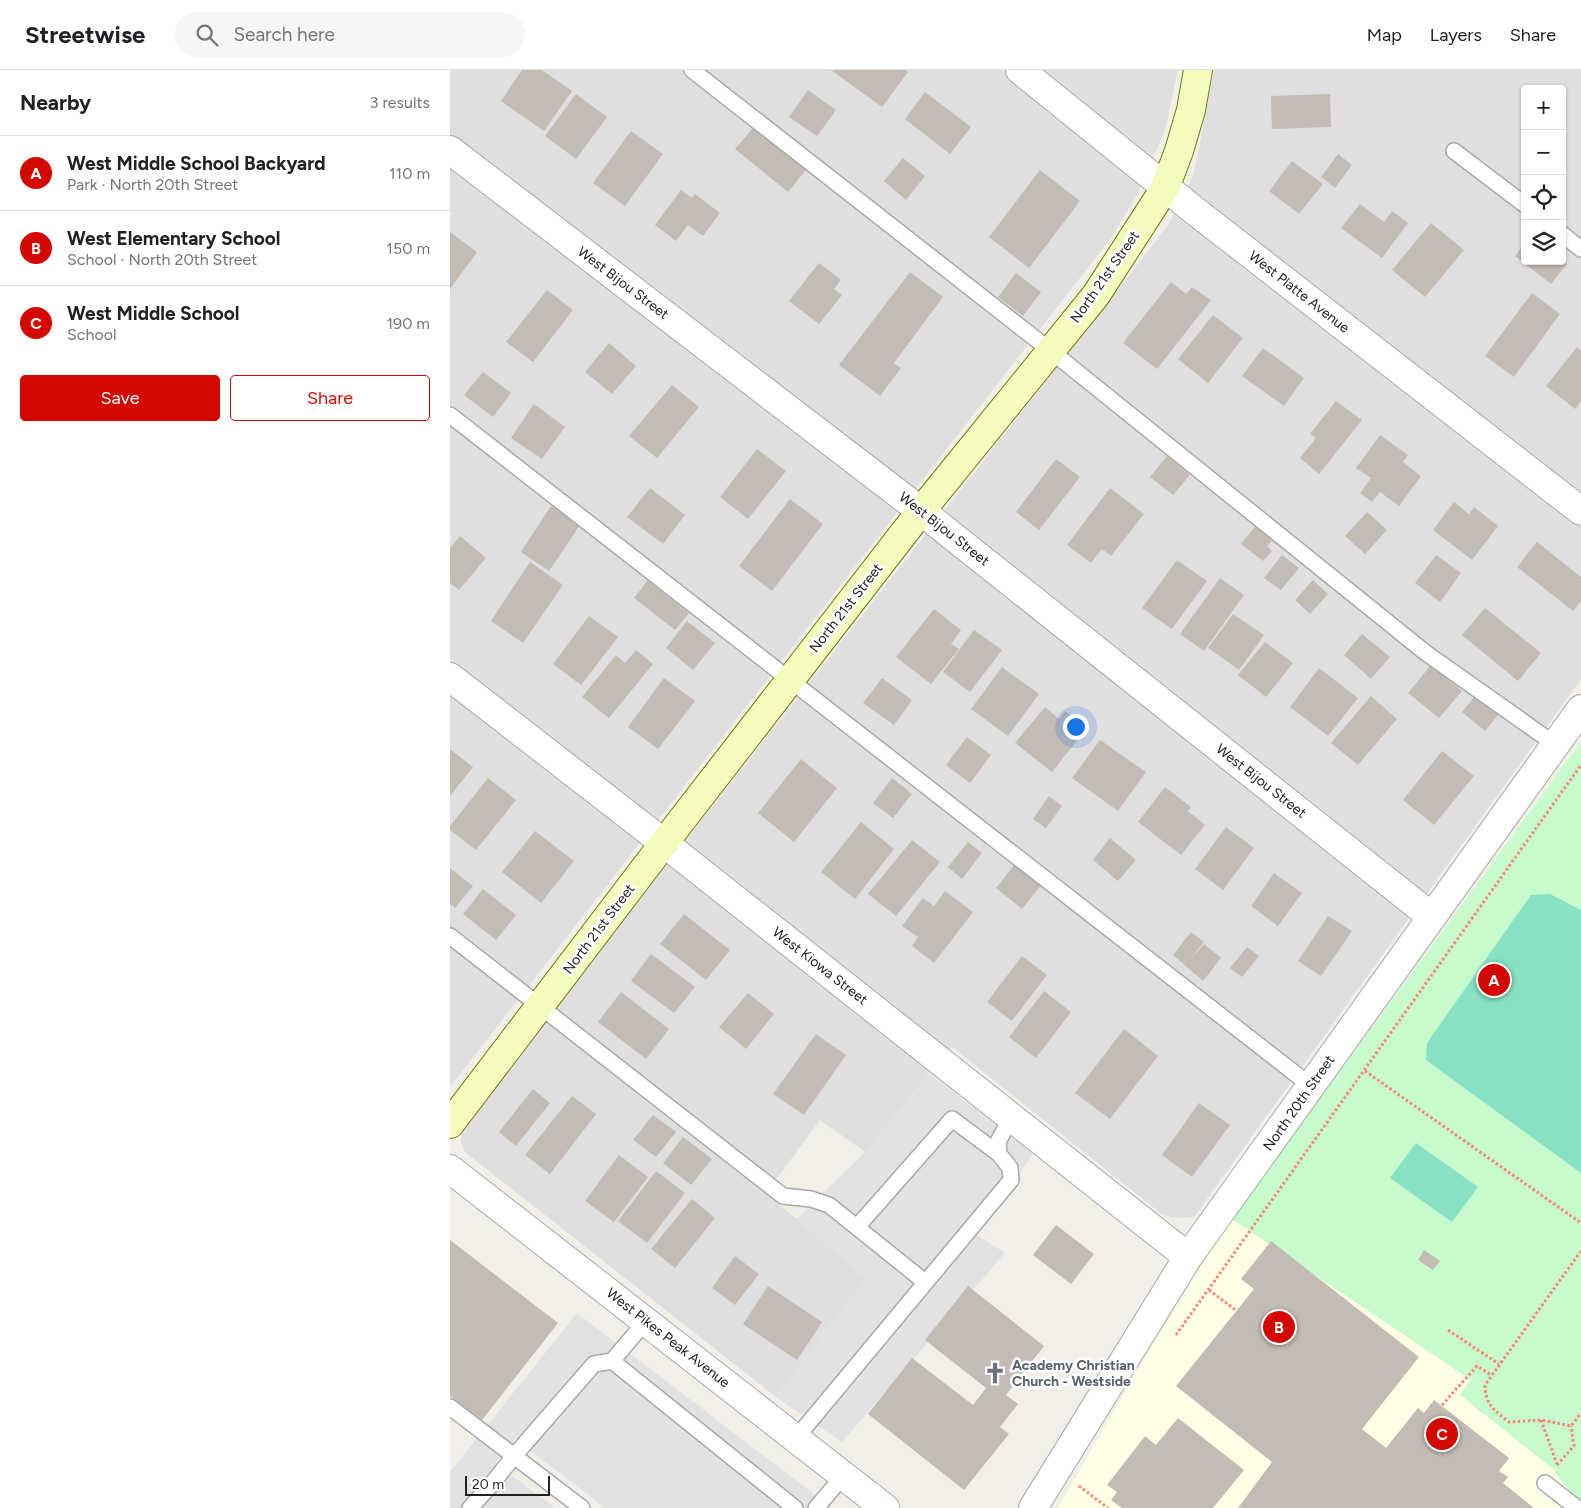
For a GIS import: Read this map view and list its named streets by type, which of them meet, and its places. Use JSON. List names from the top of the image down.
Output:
{
  "streets": {
    "main road": ["North 21st Street"],
    "street": [
      "West Bijou Street",
      "West Platte Avenue",
      "West Kiowa Street",
      "North 20th Street",
      "West Pikes Peak Avenue"
    ]
  },
  "crossings": [
    ["North 21st Street", "West Bijou Street"],
    ["North 21st Street", "West Platte Avenue"],
    ["North 21st Street", "West Kiowa Street"],
    ["West Bijou Street", "North 20th Street"],
    ["West Kiowa Street", "North 20th Street"]
  ],
  "places": {
    "church": ["Academy Christian Church - Westside"]
  },
  "scale_bar": "20 m",
  "page": {
    "header": "Streetwise",
    "search": "Search here",
    "nav": ["Map", "Layers", "Share"],
    "heading": ["Nearby", "3 results"],
    "map_buttons": ["+", "−"],
    "list": [
      {
        "mark": "A",
        "name": "West Middle School Backyard",
        "note": "Park · North 20th Street",
        "value": "110 m"
      },
      {
        "mark": "B",
        "name": "West Elementary School",
        "note": "School · North 20th Street",
        "value": "150 m"
      },
      {
        "mark": "C",
        "name": "West Middle School",
        "note": "School",
        "value": "190 m"
      }
    ],
    "buttons": ["Save", "Share"],
    "pins": ["A", "B", "C"],
    "scale": "20 m"
  }
}
